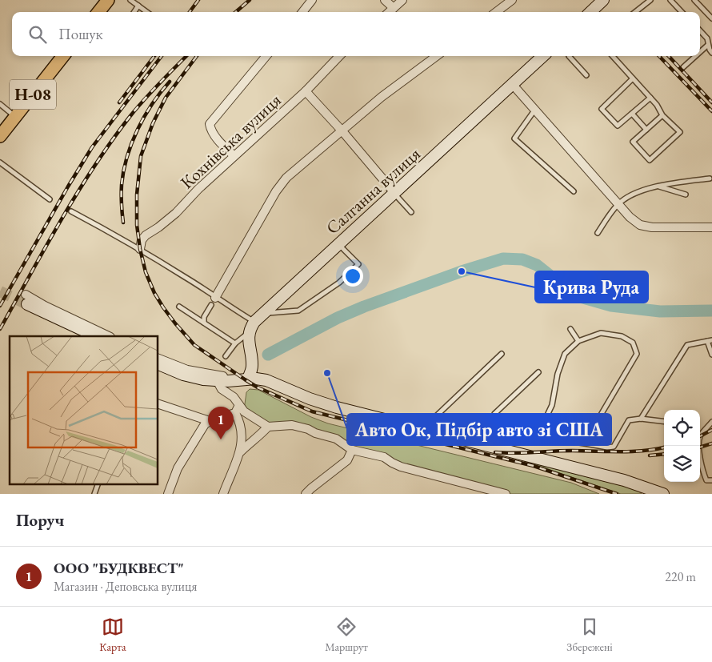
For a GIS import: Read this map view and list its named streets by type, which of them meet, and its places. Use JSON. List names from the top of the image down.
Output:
{
  "streets": {
    "main road": ["Н-08", "Салганна вулиця"],
    "street": ["Кохнівська вулиця"]
  },
  "places": ["Крива Руда", "Авто Ок, Підбір авто зі США"],
  "page": {
    "search": "Пошук",
    "pins": "1",
    "heading": "Поруч",
    "list": [
      {
        "mark": "1",
        "name": "ООО \"БУДКВЕСТ\"",
        "note": "Магазин · Деповська вулиця",
        "value": "220 m"
      }
    ],
    "nav": ["Карта", "Маршрут", "Збережені"]
  }
}
